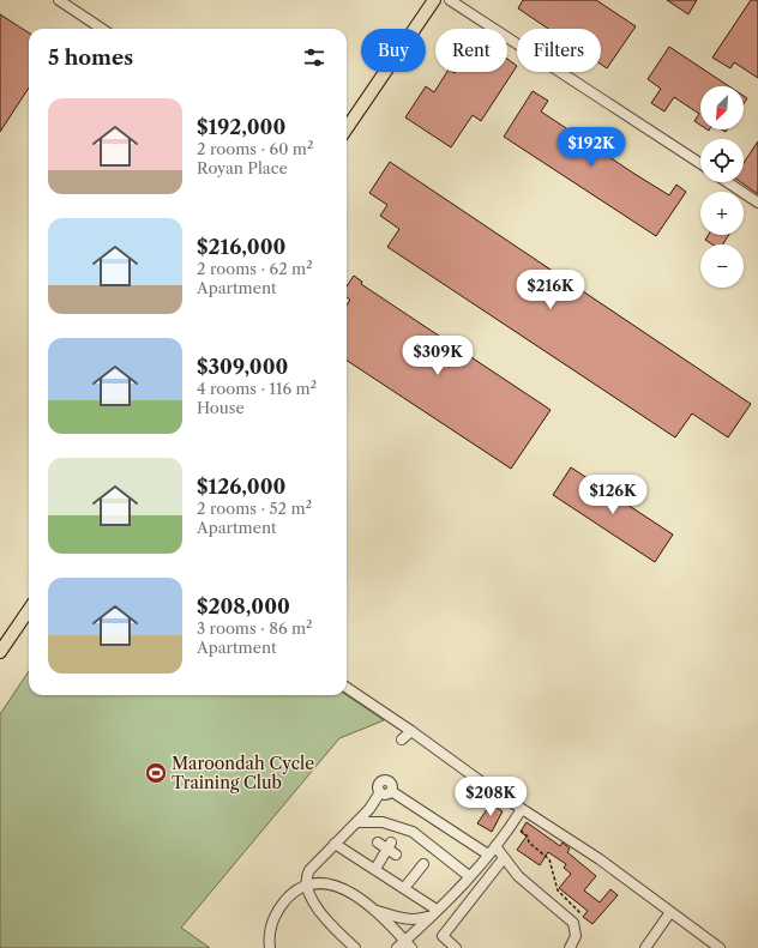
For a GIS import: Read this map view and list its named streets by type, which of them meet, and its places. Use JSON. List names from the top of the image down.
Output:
{
  "places": {
    "sports": ["Maroondah Cycle Training Club"]
  },
  "north": "bottom left",
  "page": {
    "chip": ["Buy", "Rent", "Filters"],
    "heading": "5 homes",
    "map_buttons": ["+", "−"],
    "list": [
      {
        "name": "$192,000",
        "note": "2 rooms · 60 m² · Royan Place"
      },
      {
        "name": "$216,000",
        "note": "2 rooms · 62 m² · Apartment"
      },
      {
        "name": "$309,000",
        "note": "4 rooms · 116 m² · House"
      },
      {
        "name": "$126,000",
        "note": "2 rooms · 52 m² · Apartment"
      },
      {
        "name": "$208,000",
        "note": "3 rooms · 86 m² · Apartment"
      }
    ],
    "price": [
      "$192K",
      "$216K",
      "$309K",
      "$126K",
      "$208K"
    ]
  }
}
